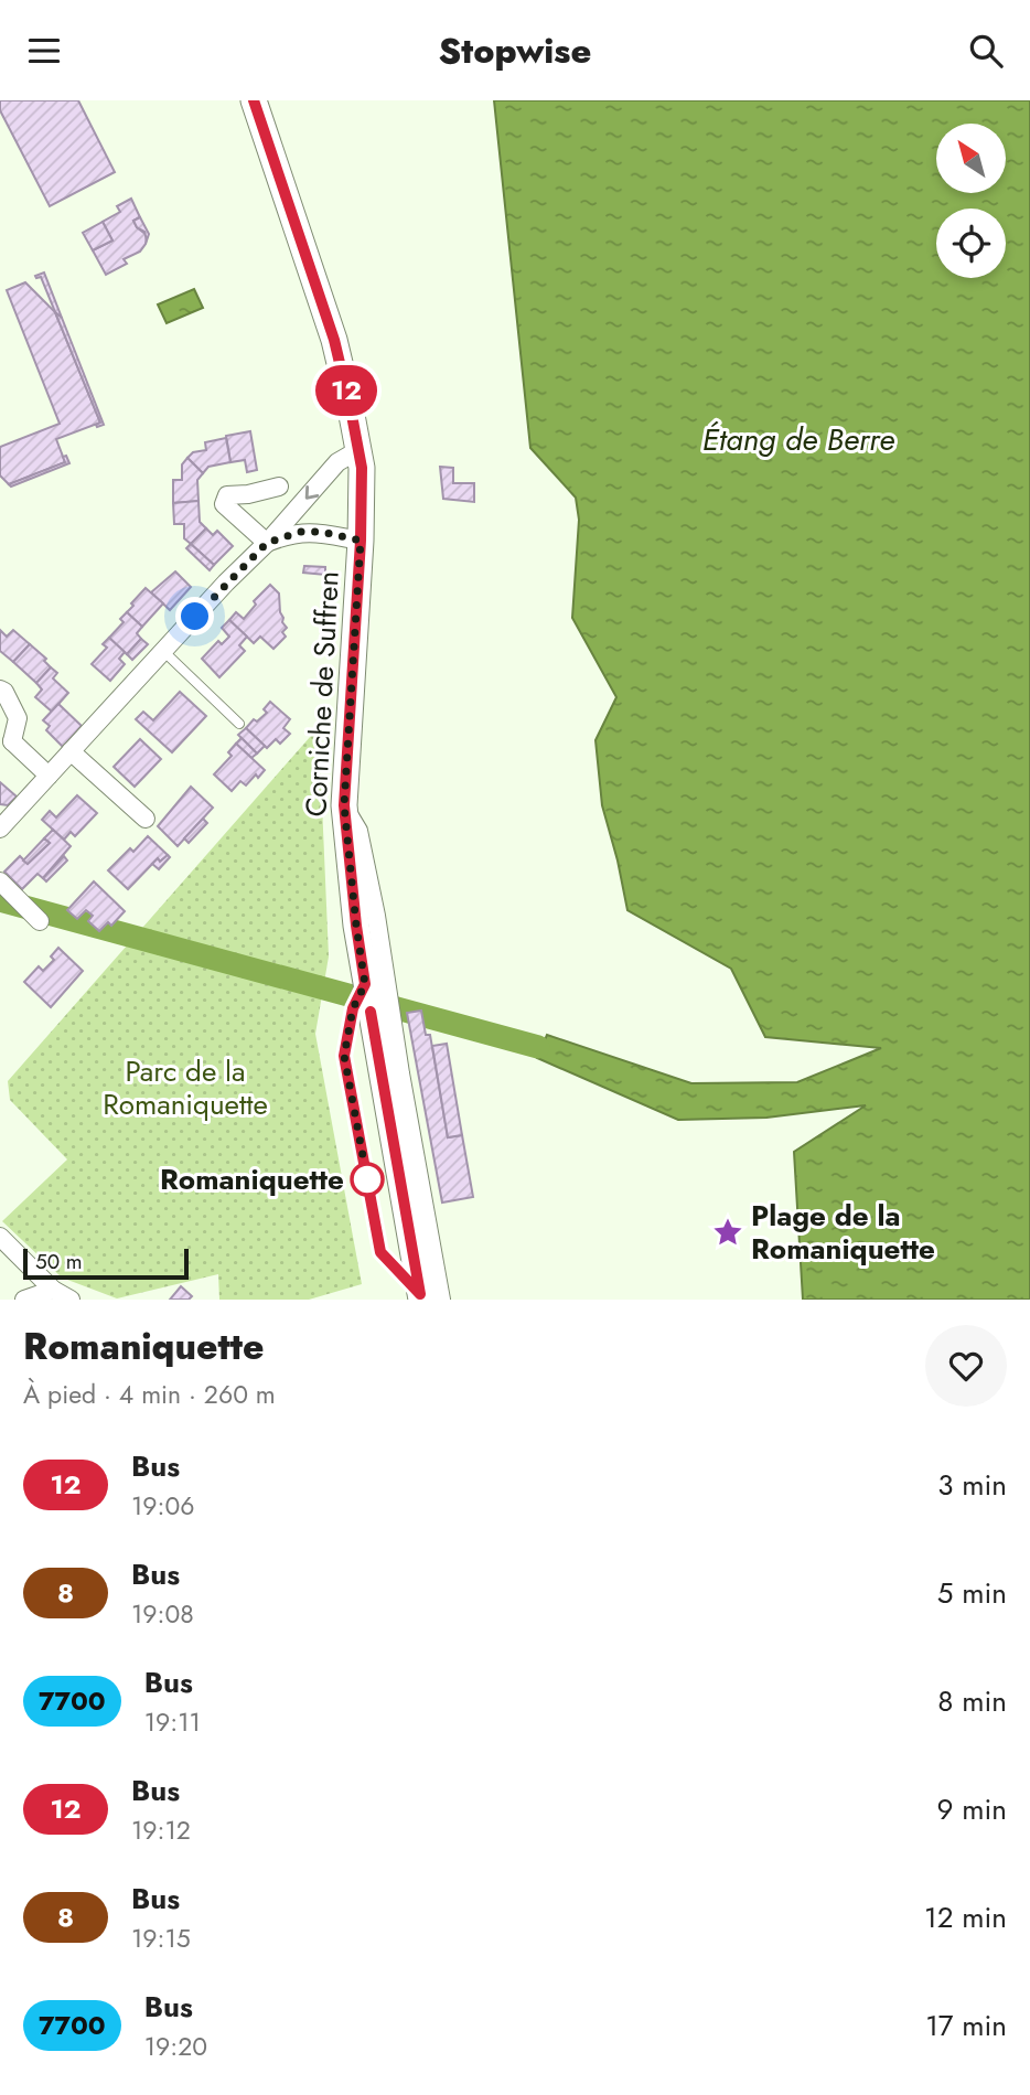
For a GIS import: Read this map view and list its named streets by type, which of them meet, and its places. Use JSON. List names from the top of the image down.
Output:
{
  "streets": {
    "main road": ["Corniche de Suffren"]
  },
  "water": ["Étang de Berre"],
  "parks": ["Parc de la Romaniquette"],
  "places": {
    "other": ["Romaniquette"],
    "place": ["Plage de la Romaniquette"]
  },
  "lines": ["bus line 12"],
  "scale_bar": "50 m",
  "north": "top left",
  "page": {
    "header": "Stopwise",
    "on_map": "12",
    "scale": "50 m",
    "heading": ["Romaniquette", "À pied · 4 min · 260 m"],
    "list": [
      {
        "mark": "12",
        "name": "Bus",
        "note": "19:06",
        "value": "3 min"
      },
      {
        "mark": "8",
        "name": "Bus",
        "note": "19:08",
        "value": "5 min"
      },
      {
        "mark": "7700",
        "name": "Bus",
        "note": "19:11",
        "value": "8 min"
      },
      {
        "mark": "12",
        "name": "Bus",
        "note": "19:12",
        "value": "9 min"
      },
      {
        "mark": "8",
        "name": "Bus",
        "note": "19:15",
        "value": "12 min"
      },
      {
        "mark": "7700",
        "name": "Bus",
        "note": "19:20",
        "value": "17 min"
      }
    ]
  }
}
